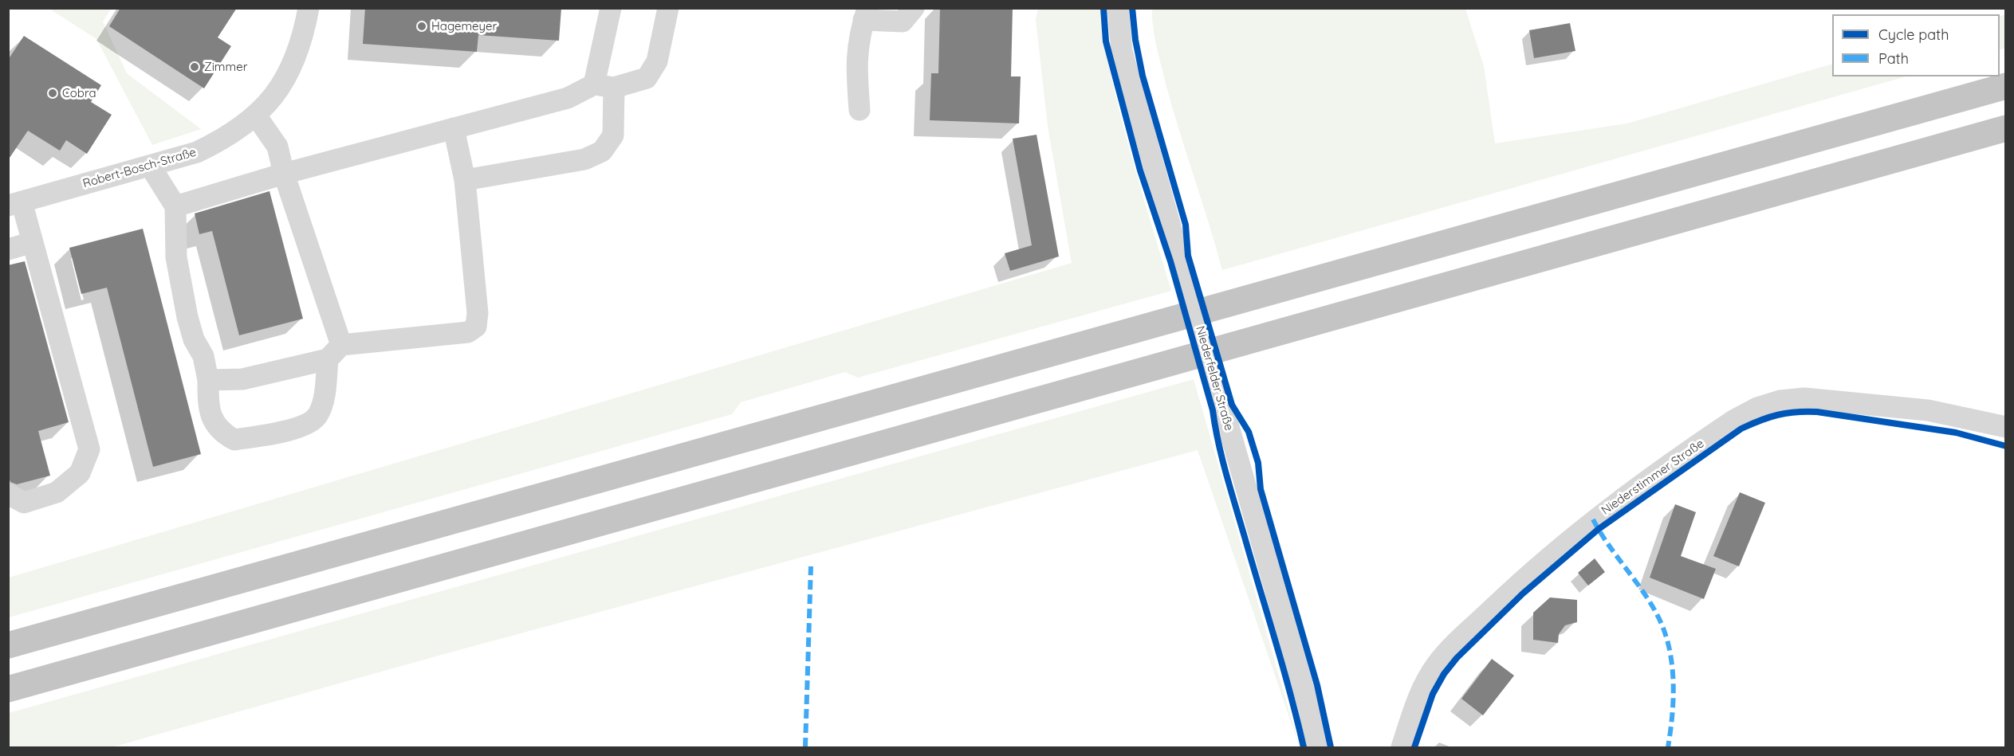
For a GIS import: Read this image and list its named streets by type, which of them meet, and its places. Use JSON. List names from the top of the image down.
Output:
{
  "streets": {
    "street": ["Robert-Bosch-Straße", "Niederfelder Straße", "Niederstimmer Straße"]
  },
  "places": ["Hagemeyer", "Zimmer", "Cobra"],
  "legend": ["Cycle path", "Path"]
}
